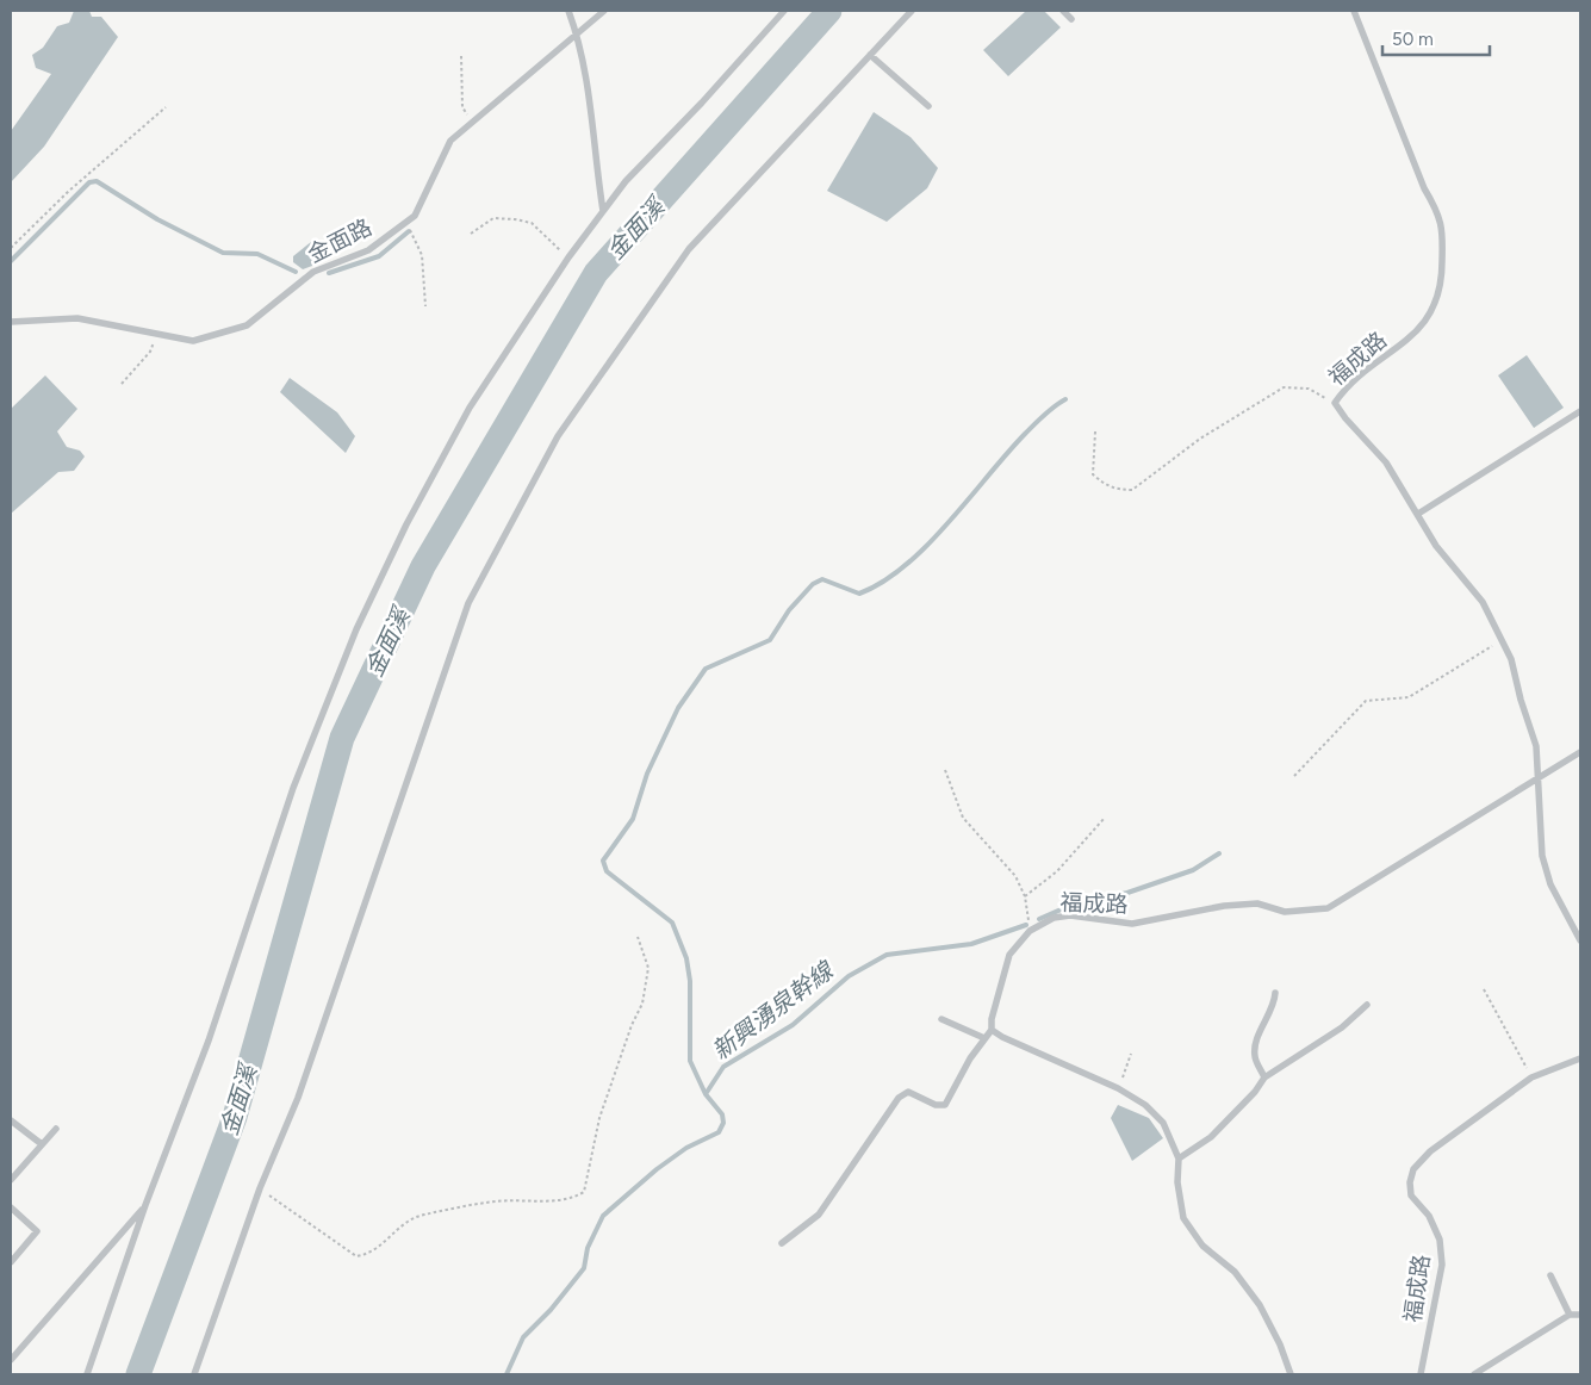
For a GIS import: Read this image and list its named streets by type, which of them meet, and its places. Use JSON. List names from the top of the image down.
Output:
{
  "streets": {
    "lane": ["金面路", "福成路"]
  },
  "water": ["金面溪", "新興湧泉幹線"],
  "scale_bar": "50 m"
}
